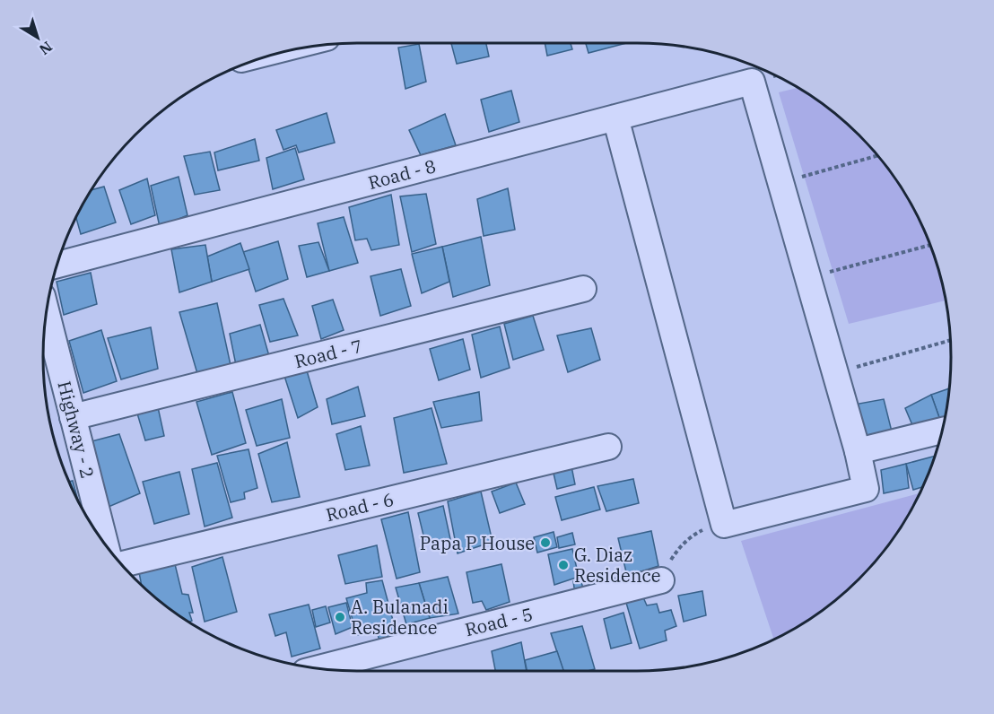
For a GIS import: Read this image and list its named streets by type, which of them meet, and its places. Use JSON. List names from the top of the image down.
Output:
{
  "streets": {
    "street": [
      "Road - 8",
      "Road - 7",
      "Highway - 2",
      "Road - 6",
      "Road - 5"
    ]
  },
  "crossings": [
    ["Road - 7", "Highway - 2"]
  ],
  "places": ["Papa P House", "G. Diaz Residence", "A. Bulanadi Residence"],
  "north": "bottom right"
}
